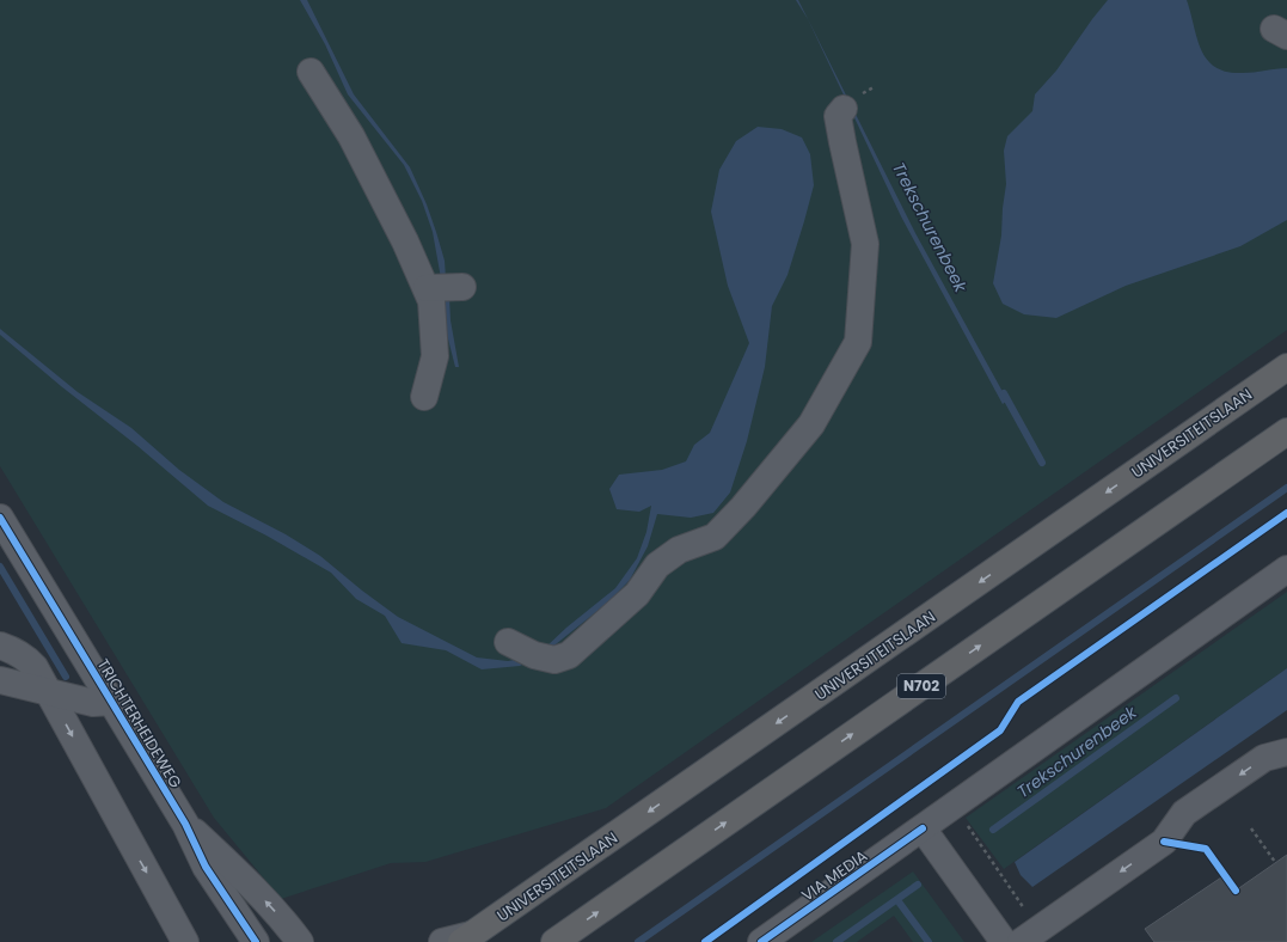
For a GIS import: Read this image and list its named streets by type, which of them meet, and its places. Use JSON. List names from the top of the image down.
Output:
{
  "streets": {
    "highway": ["UNIVERSITEITSLAAN", "N702"],
    "street": ["TRICHTERHEIDEWEG", "VIA MEDIA"]
  },
  "water": ["Trekschurenbeek"]
}
